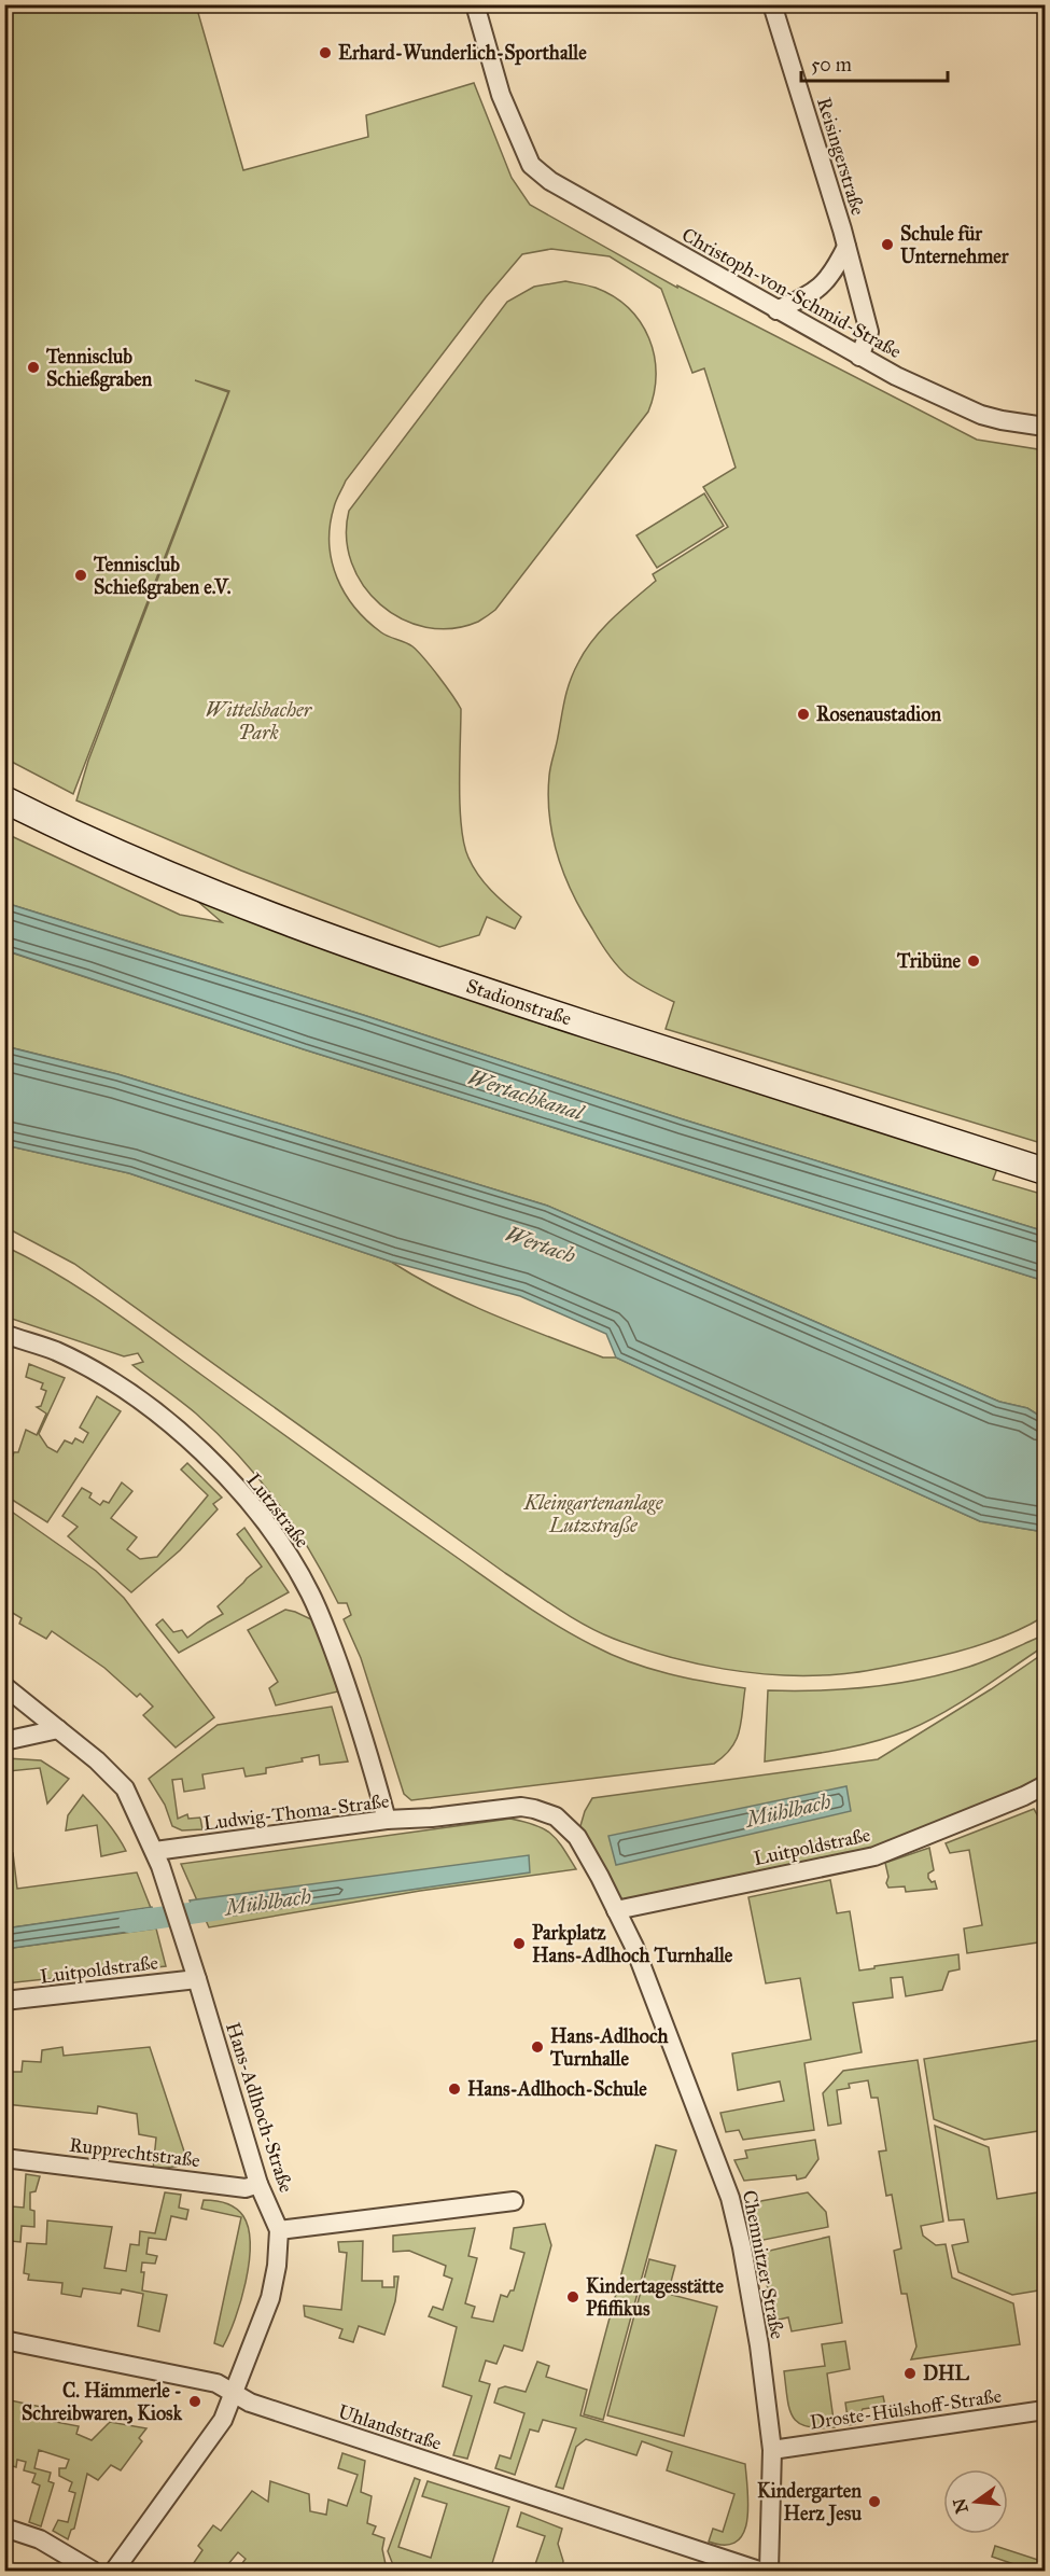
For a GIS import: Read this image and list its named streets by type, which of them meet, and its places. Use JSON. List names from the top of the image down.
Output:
{
  "streets": {
    "street": [
      "Reisingerstraße",
      "Christoph-von-Schmid-Straße",
      "Stadionstraße",
      "Lutzstraße",
      "Ludwig-Thoma-Straße",
      "Luitpoldstraße",
      "Hans-Adlhoch-Straße",
      "Rupprechtstraße",
      "Chemnitzer Straße",
      "Droste-Hülshoff-Straße",
      "Uhlandstraße"
    ]
  },
  "crossings": [
    ["Reisingerstraße", "Christoph-von-Schmid-Straße"],
    ["Lutzstraße", "Ludwig-Thoma-Straße"],
    ["Ludwig-Thoma-Straße", "Luitpoldstraße"],
    ["Ludwig-Thoma-Straße", "Hans-Adlhoch-Straße"],
    ["Ludwig-Thoma-Straße", "Chemnitzer Straße"],
    ["Luitpoldstraße", "Hans-Adlhoch-Straße"],
    ["Luitpoldstraße", "Chemnitzer Straße"],
    ["Hans-Adlhoch-Straße", "Rupprechtstraße"],
    ["Hans-Adlhoch-Straße", "Uhlandstraße"],
    ["Chemnitzer Straße", "Droste-Hülshoff-Straße"]
  ],
  "water": ["Wertachkanal", "Wertach", "Mühlbach"],
  "parks": ["Wittelsbacher Park", "Kleingartenanlage Lutzstraße"],
  "places": [
    "Erhard-Wunderlich-Sporthalle",
    "Schule für Unternehmer",
    "Tennisclub Schießgraben",
    "Tennisclub Schießgraben e.V.",
    "Rosenaustadion",
    "Tribüne",
    "Parkplatz Hans-Adlhoch Turnhalle",
    "Hans-Adlhoch Turnhalle",
    "Hans-Adlhoch-Schule",
    "Kindertagesstätte Pfiffikus",
    "DHL",
    "C. Hämmerle - Schreibwaren, Kiosk",
    "Kindergarten Herz Jesu"
  ],
  "scale_bar": "50 m",
  "north": "left"
}
